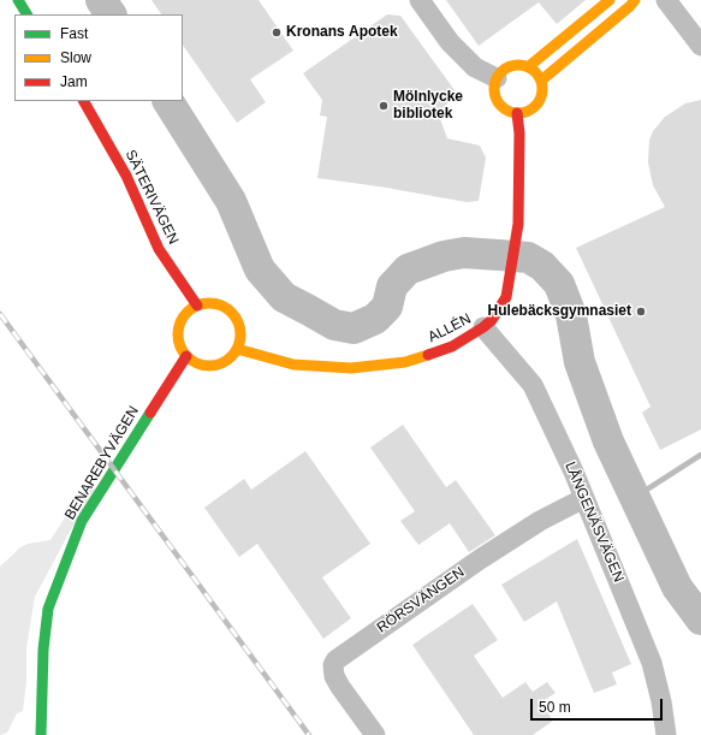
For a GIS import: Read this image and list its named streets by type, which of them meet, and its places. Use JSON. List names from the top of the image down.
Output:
{
  "streets": {
    "street": [
      "SÄTERIVÄGEN",
      "ALLÉN",
      "BENAREBYVÄGEN",
      "LÅNGENÄSVÄGEN",
      "RÖRSVÄNGEN"
    ]
  },
  "crossings": [
    ["SÄTERIVÄGEN", "ALLÉN"],
    ["SÄTERIVÄGEN", "BENAREBYVÄGEN"],
    ["ALLÉN", "BENAREBYVÄGEN"],
    ["ALLÉN", "LÅNGENÄSVÄGEN"],
    ["LÅNGENÄSVÄGEN", "RÖRSVÄNGEN"]
  ],
  "places": ["Kronans Apotek", "Mölnlycke bibliotek", "Hulebäcksgymnasiet"],
  "legend": ["Fast", "Slow", "Jam"],
  "scale_bar": "50 m"
}
